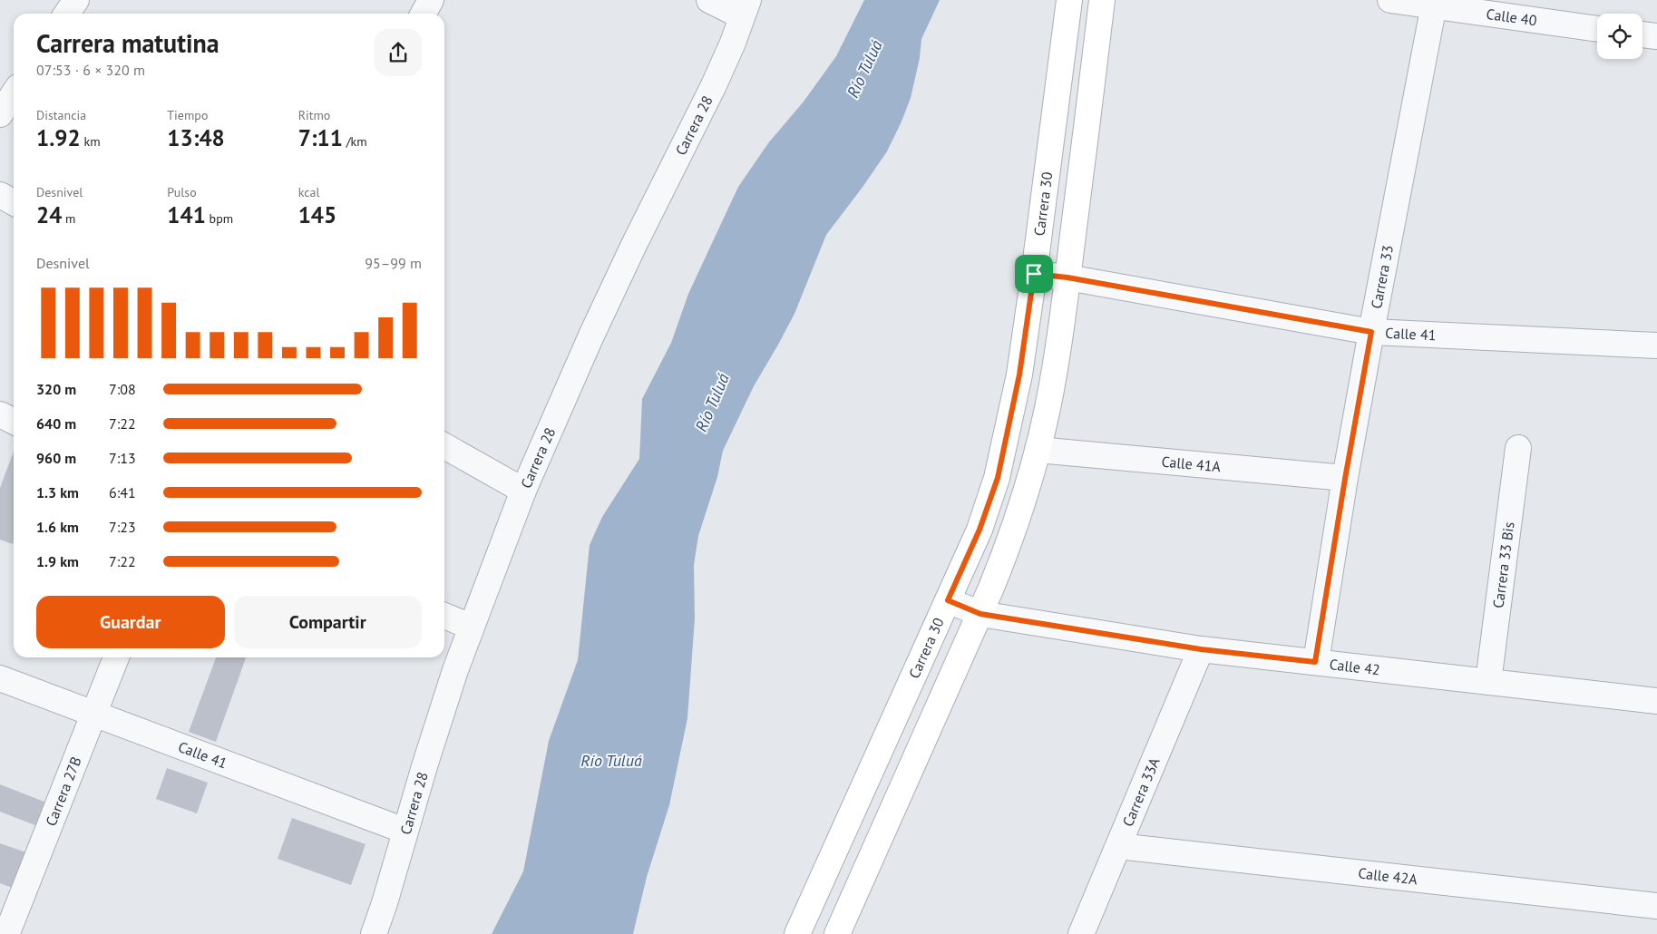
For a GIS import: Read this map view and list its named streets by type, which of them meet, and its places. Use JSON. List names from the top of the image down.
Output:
{
  "streets": {
    "main road": ["Carrera 30"],
    "street": [
      "Calle 40",
      "Carrera 28",
      "Carrera 33",
      "Calle 41",
      "Calle 41A",
      "Carrera 33 Bis",
      "Calle 42",
      "Carrera 27B",
      "Carrera 33A",
      "Calle 42A"
    ]
  },
  "crossings": [
    ["Calle 40", "Carrera 33"],
    ["Carrera 28", "Calle 41"],
    ["Carrera 30", "Calle 41"],
    ["Carrera 30", "Calle 42"],
    ["Carrera 33", "Calle 41"],
    ["Carrera 33", "Calle 41A"],
    ["Carrera 33", "Calle 42"],
    ["Calle 41", "Carrera 27B"],
    ["Carrera 33 Bis", "Calle 42"],
    ["Calle 42", "Carrera 33A"],
    ["Carrera 33A", "Calle 42A"]
  ],
  "water": ["Río Tuluá"],
  "page": {
    "heading": ["Carrera matutina", "07:53 · 6 × 320 m"],
    "stats": [
      ["Distancia", "1.92 km"],
      ["Tiempo", "13:48"],
      ["Ritmo", "7:11 /km"],
      ["Desnivel", "24 m"],
      ["Pulso", "141 bpm"],
      ["kcal", "145"]
    ],
    "chart": ["Desnivel", "95–99 m"],
    "list": [
      {
        "name": "320 m",
        "note": "7:08"
      },
      {
        "name": "640 m",
        "note": "7:22"
      },
      {
        "name": "960 m",
        "note": "7:13"
      },
      {
        "name": "1.3 km",
        "note": "6:41"
      },
      {
        "name": "1.6 km",
        "note": "7:23"
      },
      {
        "name": "1.9 km",
        "note": "7:22"
      }
    ],
    "buttons": ["Guardar", "Compartir"]
  }
}
